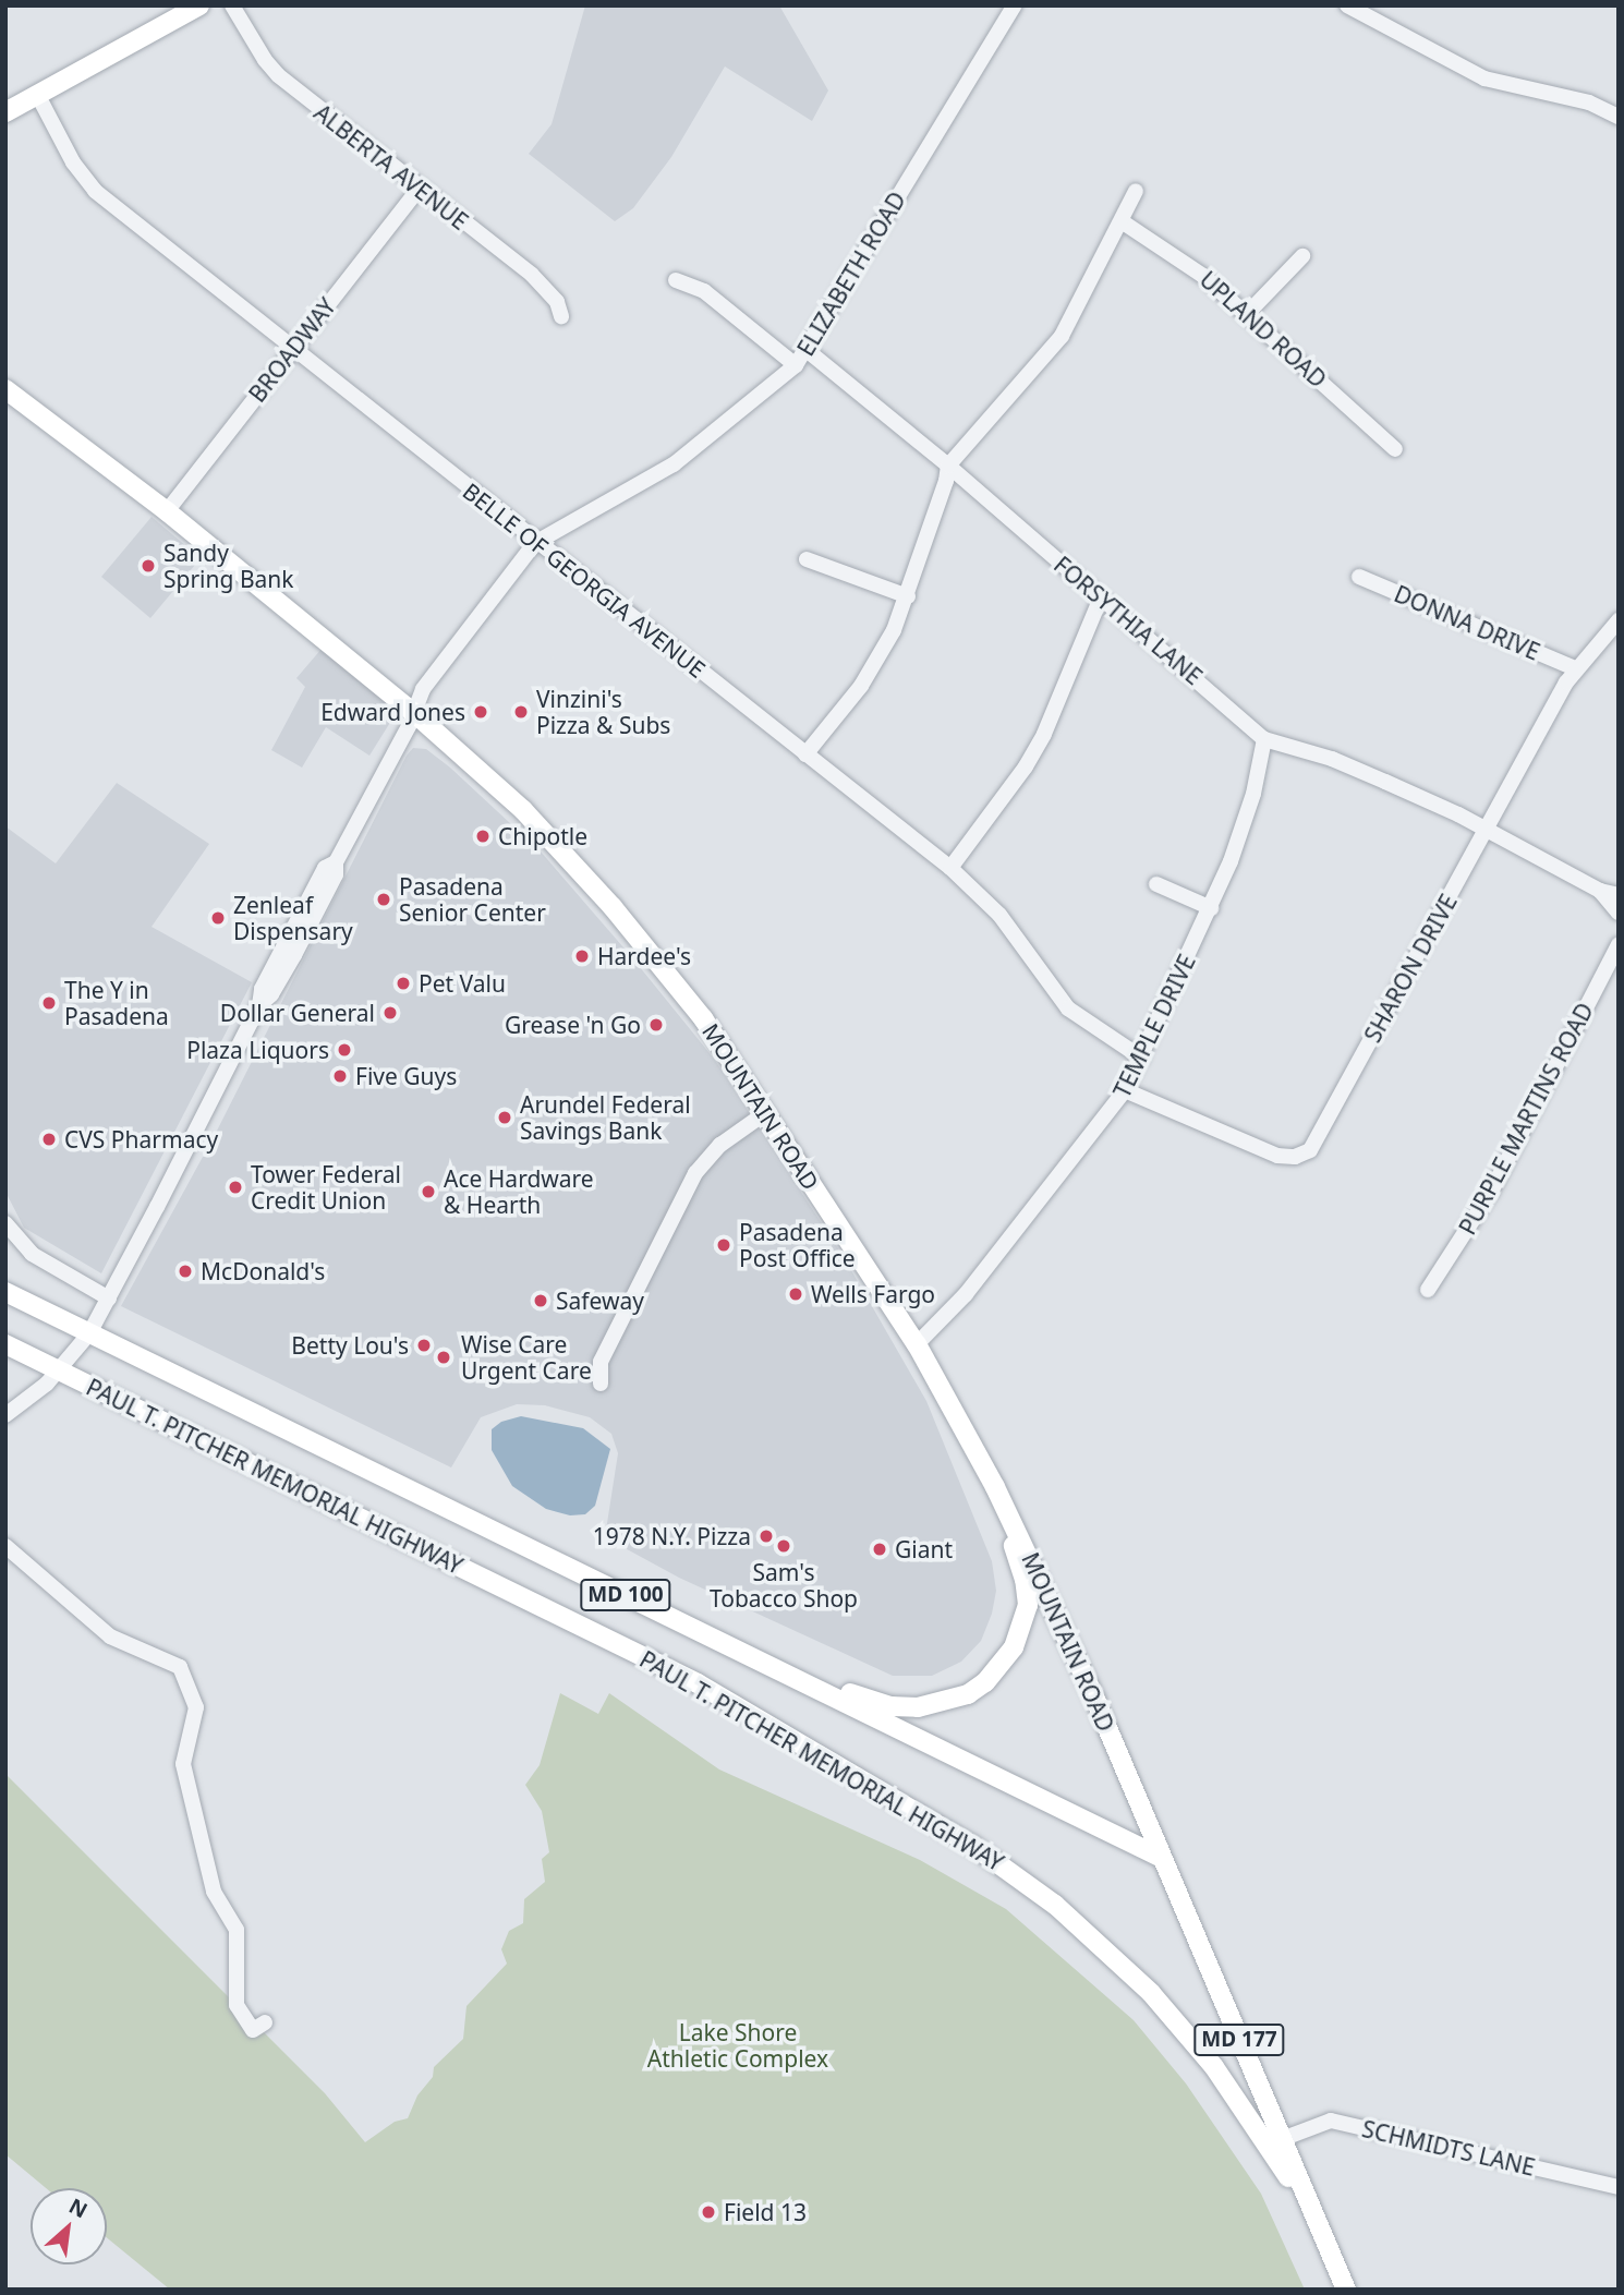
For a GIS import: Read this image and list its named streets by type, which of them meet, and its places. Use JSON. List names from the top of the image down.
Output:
{
  "streets": {
    "main road": [
      "MOUNTAIN ROAD",
      "PAUL T. PITCHER MEMORIAL HIGHWAY",
      "MD 100",
      "MD 177"
    ],
    "street": [
      "ALBERTA AVENUE",
      "ELIZABETH ROAD",
      "UPLAND ROAD",
      "BROADWAY",
      "BELLE OF GEORGIA AVENUE",
      "FORSYTHIA LANE",
      "DONNA DRIVE",
      "SHARON DRIVE",
      "TEMPLE DRIVE",
      "PURPLE MARTINS ROAD",
      "SCHMIDTS LANE"
    ]
  },
  "crossings": [
    ["ALBERTA AVENUE", "BROADWAY"],
    ["ELIZABETH ROAD", "BELLE OF GEORGIA AVENUE"],
    ["ELIZABETH ROAD", "FORSYTHIA LANE"],
    ["ELIZABETH ROAD", "MOUNTAIN ROAD"],
    ["ELIZABETH ROAD", "PAUL T. PITCHER MEMORIAL HIGHWAY"],
    ["BROADWAY", "BELLE OF GEORGIA AVENUE"],
    ["BROADWAY", "MOUNTAIN ROAD"],
    ["BELLE OF GEORGIA AVENUE", "TEMPLE DRIVE"],
    ["FORSYTHIA LANE", "SHARON DRIVE"],
    ["FORSYTHIA LANE", "TEMPLE DRIVE"],
    ["DONNA DRIVE", "SHARON DRIVE"],
    ["SHARON DRIVE", "TEMPLE DRIVE"],
    ["TEMPLE DRIVE", "MOUNTAIN ROAD"],
    ["MOUNTAIN ROAD", "PAUL T. PITCHER MEMORIAL HIGHWAY"],
    ["MOUNTAIN ROAD", "SCHMIDTS LANE"]
  ],
  "parks": ["Lake Shore Athletic Complex"],
  "places": [
    "Sandy Spring Bank",
    "Edward Jones",
    "Vinzini's Pizza & Subs",
    "Chipotle",
    "Pasadena Senior Center",
    "Zenleaf Dispensary",
    "Hardee's",
    "Pet Valu",
    "The Y in Pasadena",
    "Dollar General",
    "Grease 'n Go",
    "Plaza Liquors",
    "Five Guys",
    "Arundel Federal Savings Bank",
    "CVS Pharmacy",
    "Tower Federal Credit Union",
    "Ace Hardware & Hearth",
    "Pasadena Post Office",
    "McDonald's",
    "Wells Fargo",
    "Safeway",
    "Betty Lou's",
    "Wise Care Urgent Care",
    "1978 N.Y. Pizza",
    "Sam's Tobacco Shop",
    "Giant",
    "Field 13"
  ],
  "north": "top right"
}
